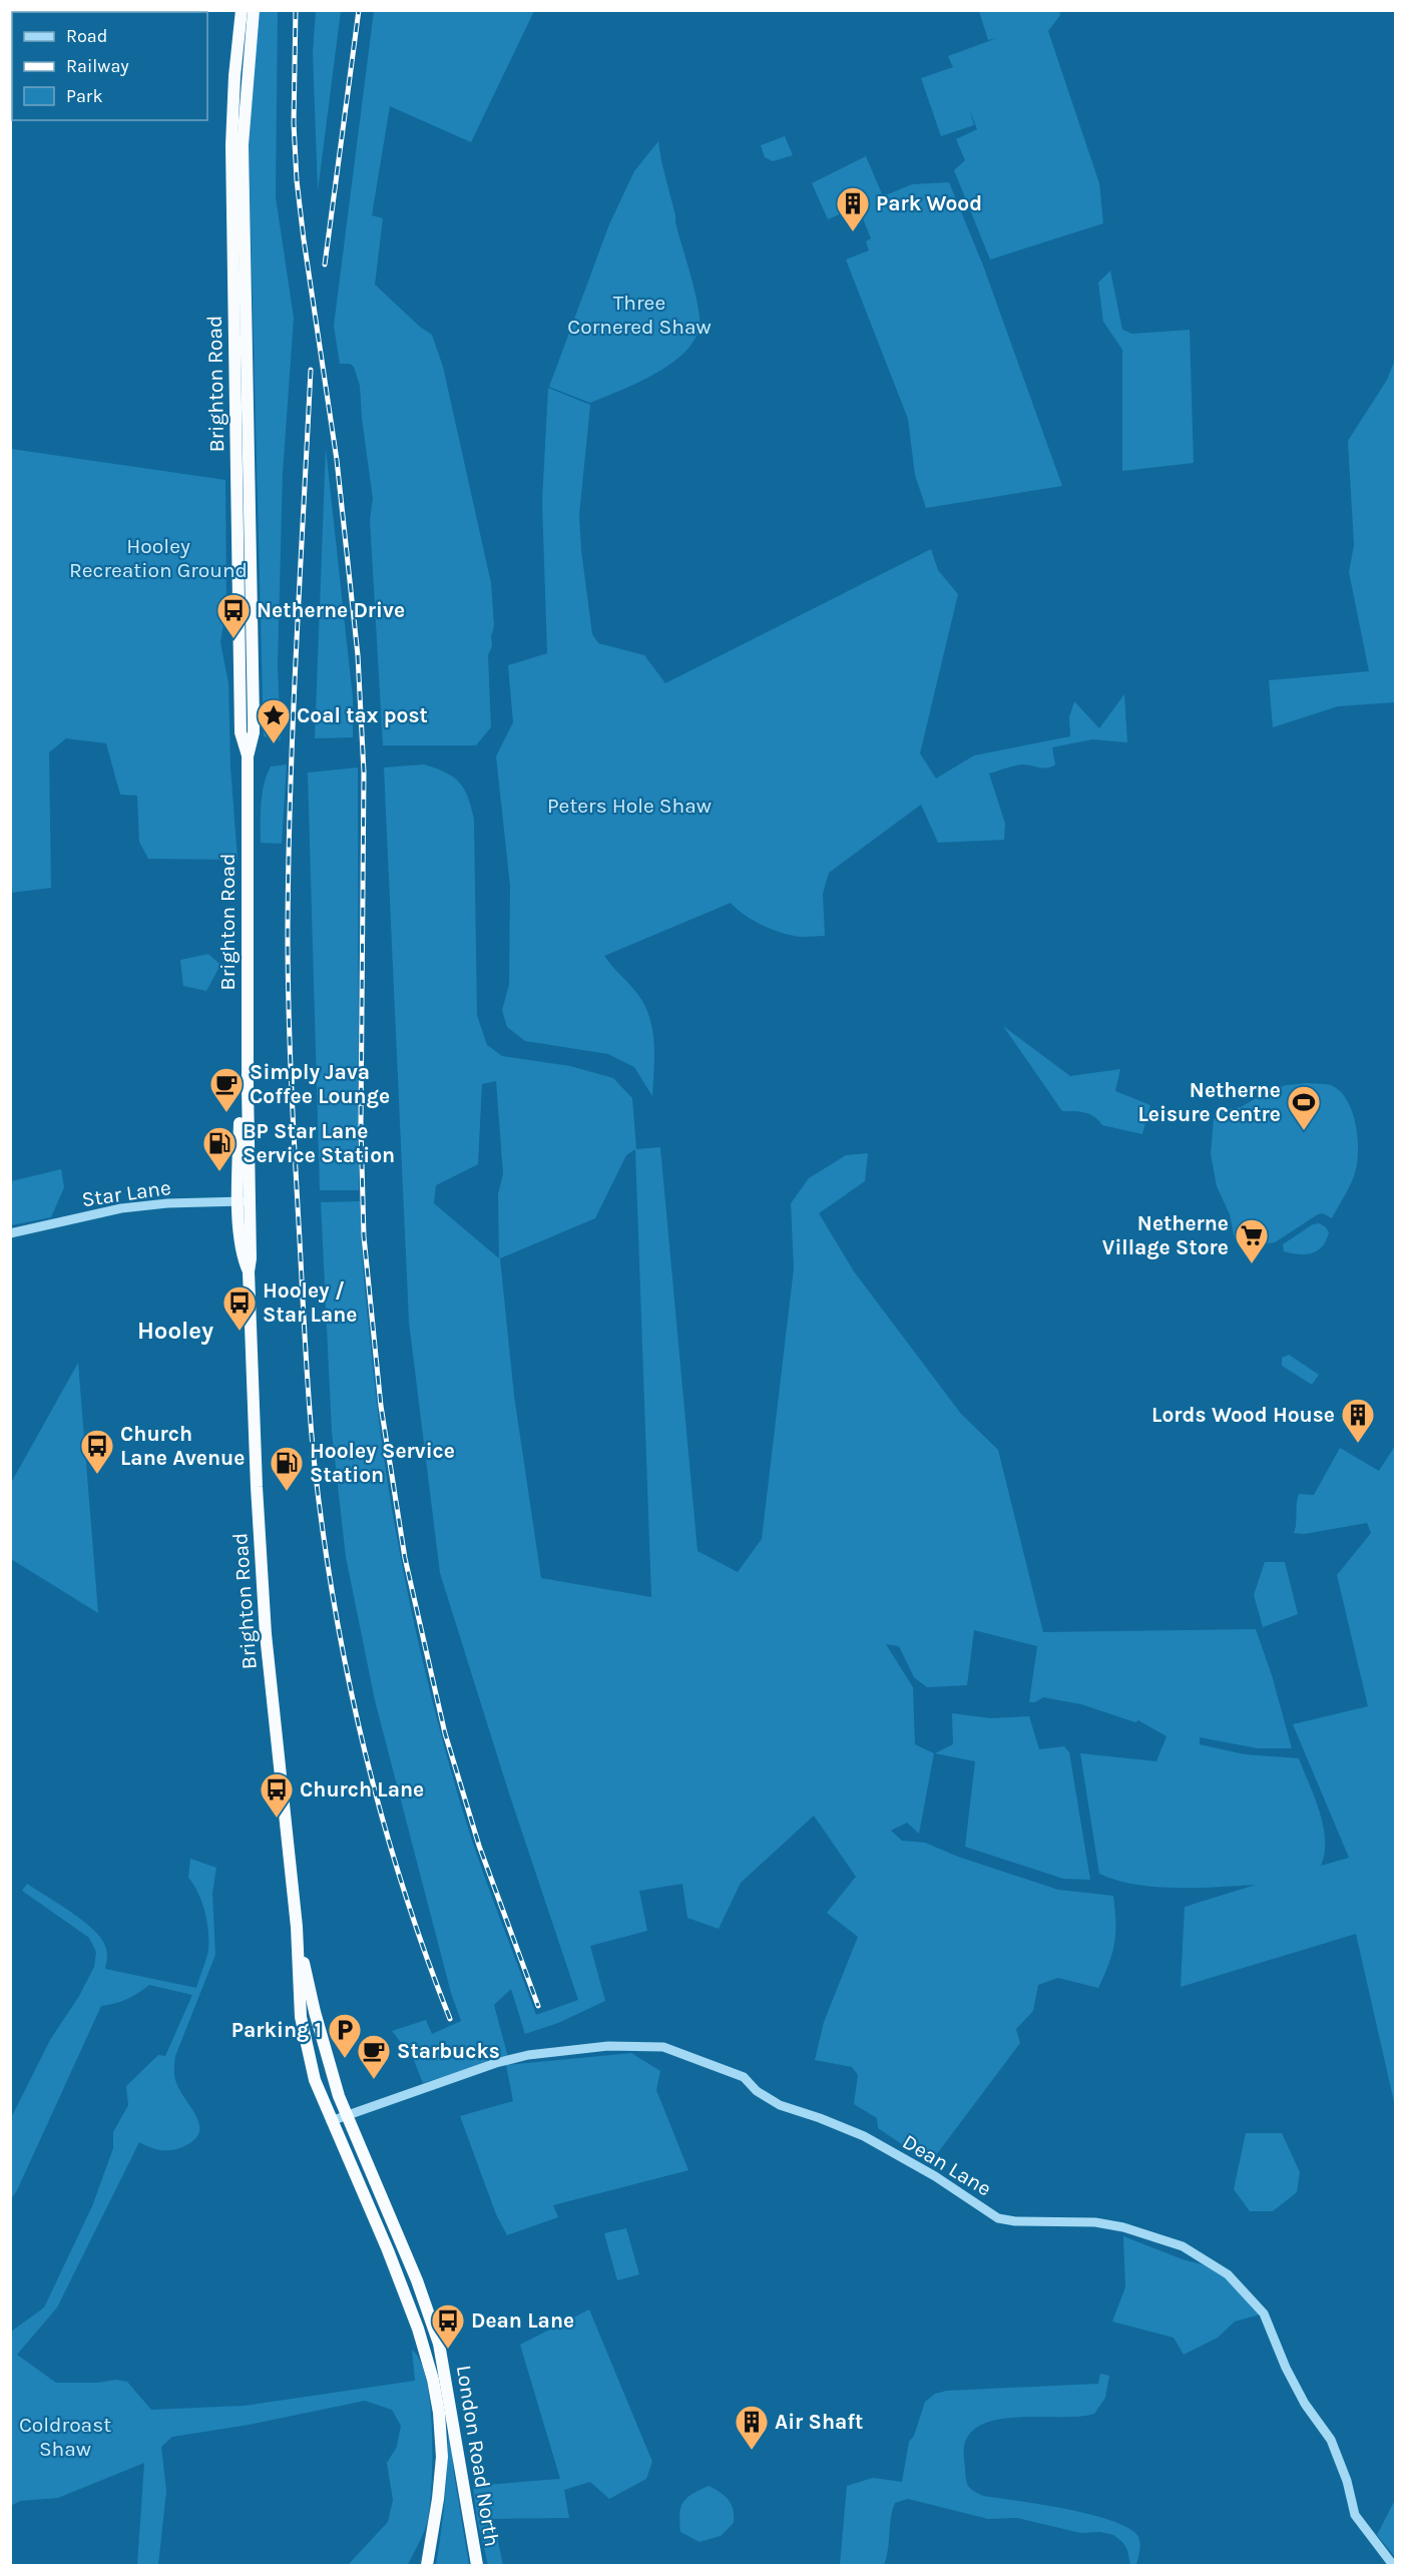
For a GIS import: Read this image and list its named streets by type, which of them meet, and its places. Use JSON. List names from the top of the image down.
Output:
{
  "streets": {
    "highway": ["Brighton Road", "London Road North"],
    "street": ["Star Lane", "Dean Lane"]
  },
  "crossings": [
    ["Brighton Road", "Star Lane"],
    ["Brighton Road", "Dean Lane"],
    ["Brighton Road", "London Road North"],
    ["Dean Lane", "London Road North"]
  ],
  "districts": ["Hooley"],
  "parks": [
    "Three Cornered Shaw",
    "Hooley Recreation Ground",
    "Peters Hole Shaw",
    "Coldroast Shaw"
  ],
  "places": {
    "building": ["Park Wood", "Lords Wood House", "Air Shaft"],
    "bus stop": [
      "Netherne Drive",
      "Hooley / Star Lane",
      "Church Lane Avenue",
      "Church Lane",
      "Dean Lane"
    ],
    "place": ["Coal tax post"],
    "cafe": ["Simply Java Coffee Lounge", "Starbucks"],
    "sports": ["Netherne Leisure Centre"],
    "fuel station": ["BP Star Lane Service Station", "Hooley Service Station"],
    "supermarket": ["Netherne Village Store"],
    "parking": ["Parking 1"]
  },
  "legend": ["Road", "Railway", "Park"]
}
